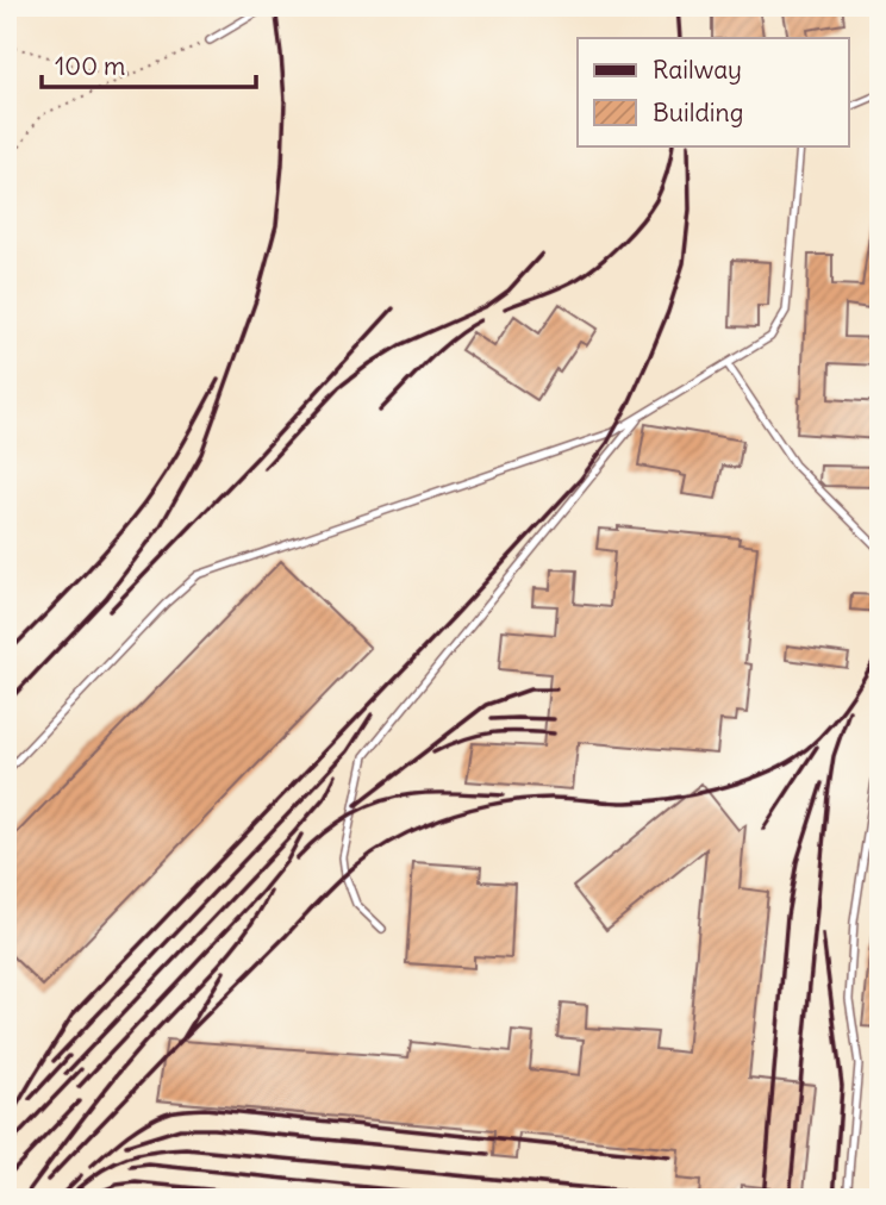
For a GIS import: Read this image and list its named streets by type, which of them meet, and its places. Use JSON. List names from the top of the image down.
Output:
{
  "legend": ["Railway", "Building"],
  "scale_bar": "100 m"
}
